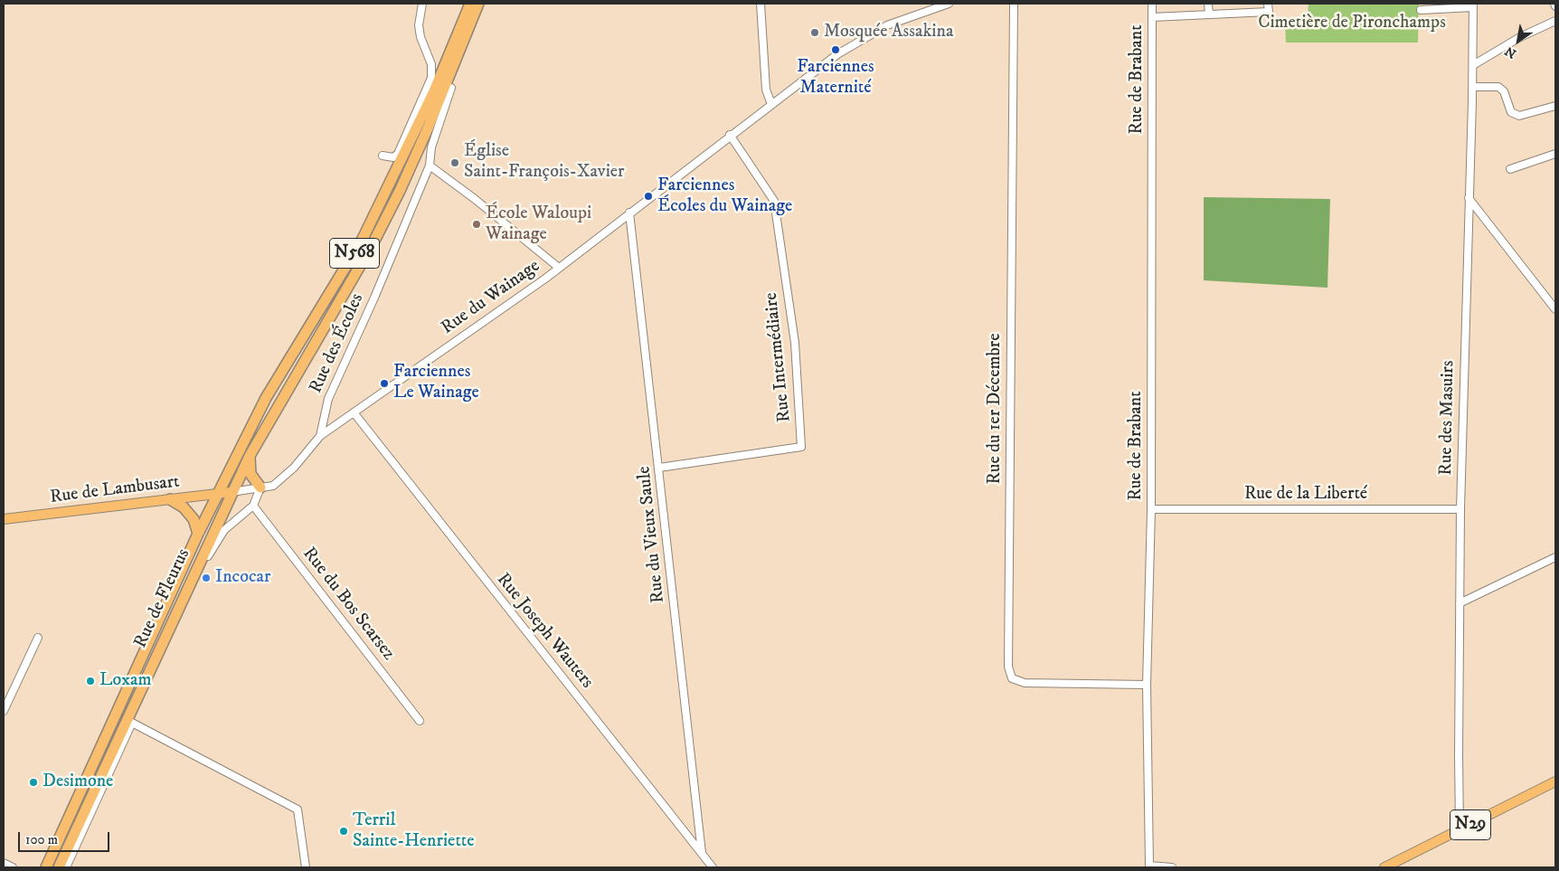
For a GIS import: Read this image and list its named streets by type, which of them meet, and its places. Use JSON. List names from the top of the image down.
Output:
{
  "streets": {
    "highway": ["N568", "Rue de Fleurus"],
    "main road": ["Rue de Lambusart", "N29"],
    "street": [
      "Rue de Brabant",
      "Rue du Wainage",
      "Rue des Écoles",
      "Rue Intermédiaire",
      "Rue du 1er Décembre",
      "Rue des Masuirs",
      "Rue de la Liberté",
      "Rue du Vieux Saule",
      "Rue du Bos Scarsez",
      "Rue Joseph Wauters"
    ]
  },
  "crossings": [
    ["Rue de Brabant", "Rue du 1er Décembre"],
    ["Rue de Brabant", "Rue de la Liberté"],
    ["N568", "Rue du Wainage"],
    ["N568", "Rue de Lambusart"],
    ["N568", "Rue de Fleurus"],
    ["Rue du Wainage", "Rue des Écoles"],
    ["Rue du Wainage", "Rue Intermédiaire"],
    ["Rue du Wainage", "Rue de Lambusart"],
    ["Rue du Wainage", "Rue du Vieux Saule"],
    ["Rue du Wainage", "Rue de Fleurus"],
    ["Rue du Wainage", "Rue Joseph Wauters"],
    ["Rue Intermédiaire", "Rue du Vieux Saule"],
    ["Rue des Masuirs", "Rue de la Liberté"],
    ["Rue des Masuirs", "N29"],
    ["Rue de Lambusart", "Rue de Fleurus"],
    ["Rue du Vieux Saule", "Rue Joseph Wauters"],
    ["Rue de Fleurus", "Rue du Bos Scarsez"]
  ],
  "parks": ["Cimetière de Pironchamps"],
  "places": [
    "Mosquée Assakina",
    "Farciennes Maternité",
    "Église Saint-François-Xavier",
    "Farciennes Écoles du Wainage",
    "École Waloupi Wainage",
    "Farciennes Le Wainage",
    "Incocar",
    "Loxam",
    "Desimone",
    "Terril Sainte-Henriette"
  ],
  "scale_bar": "100 m",
  "north": "bottom left"
}
